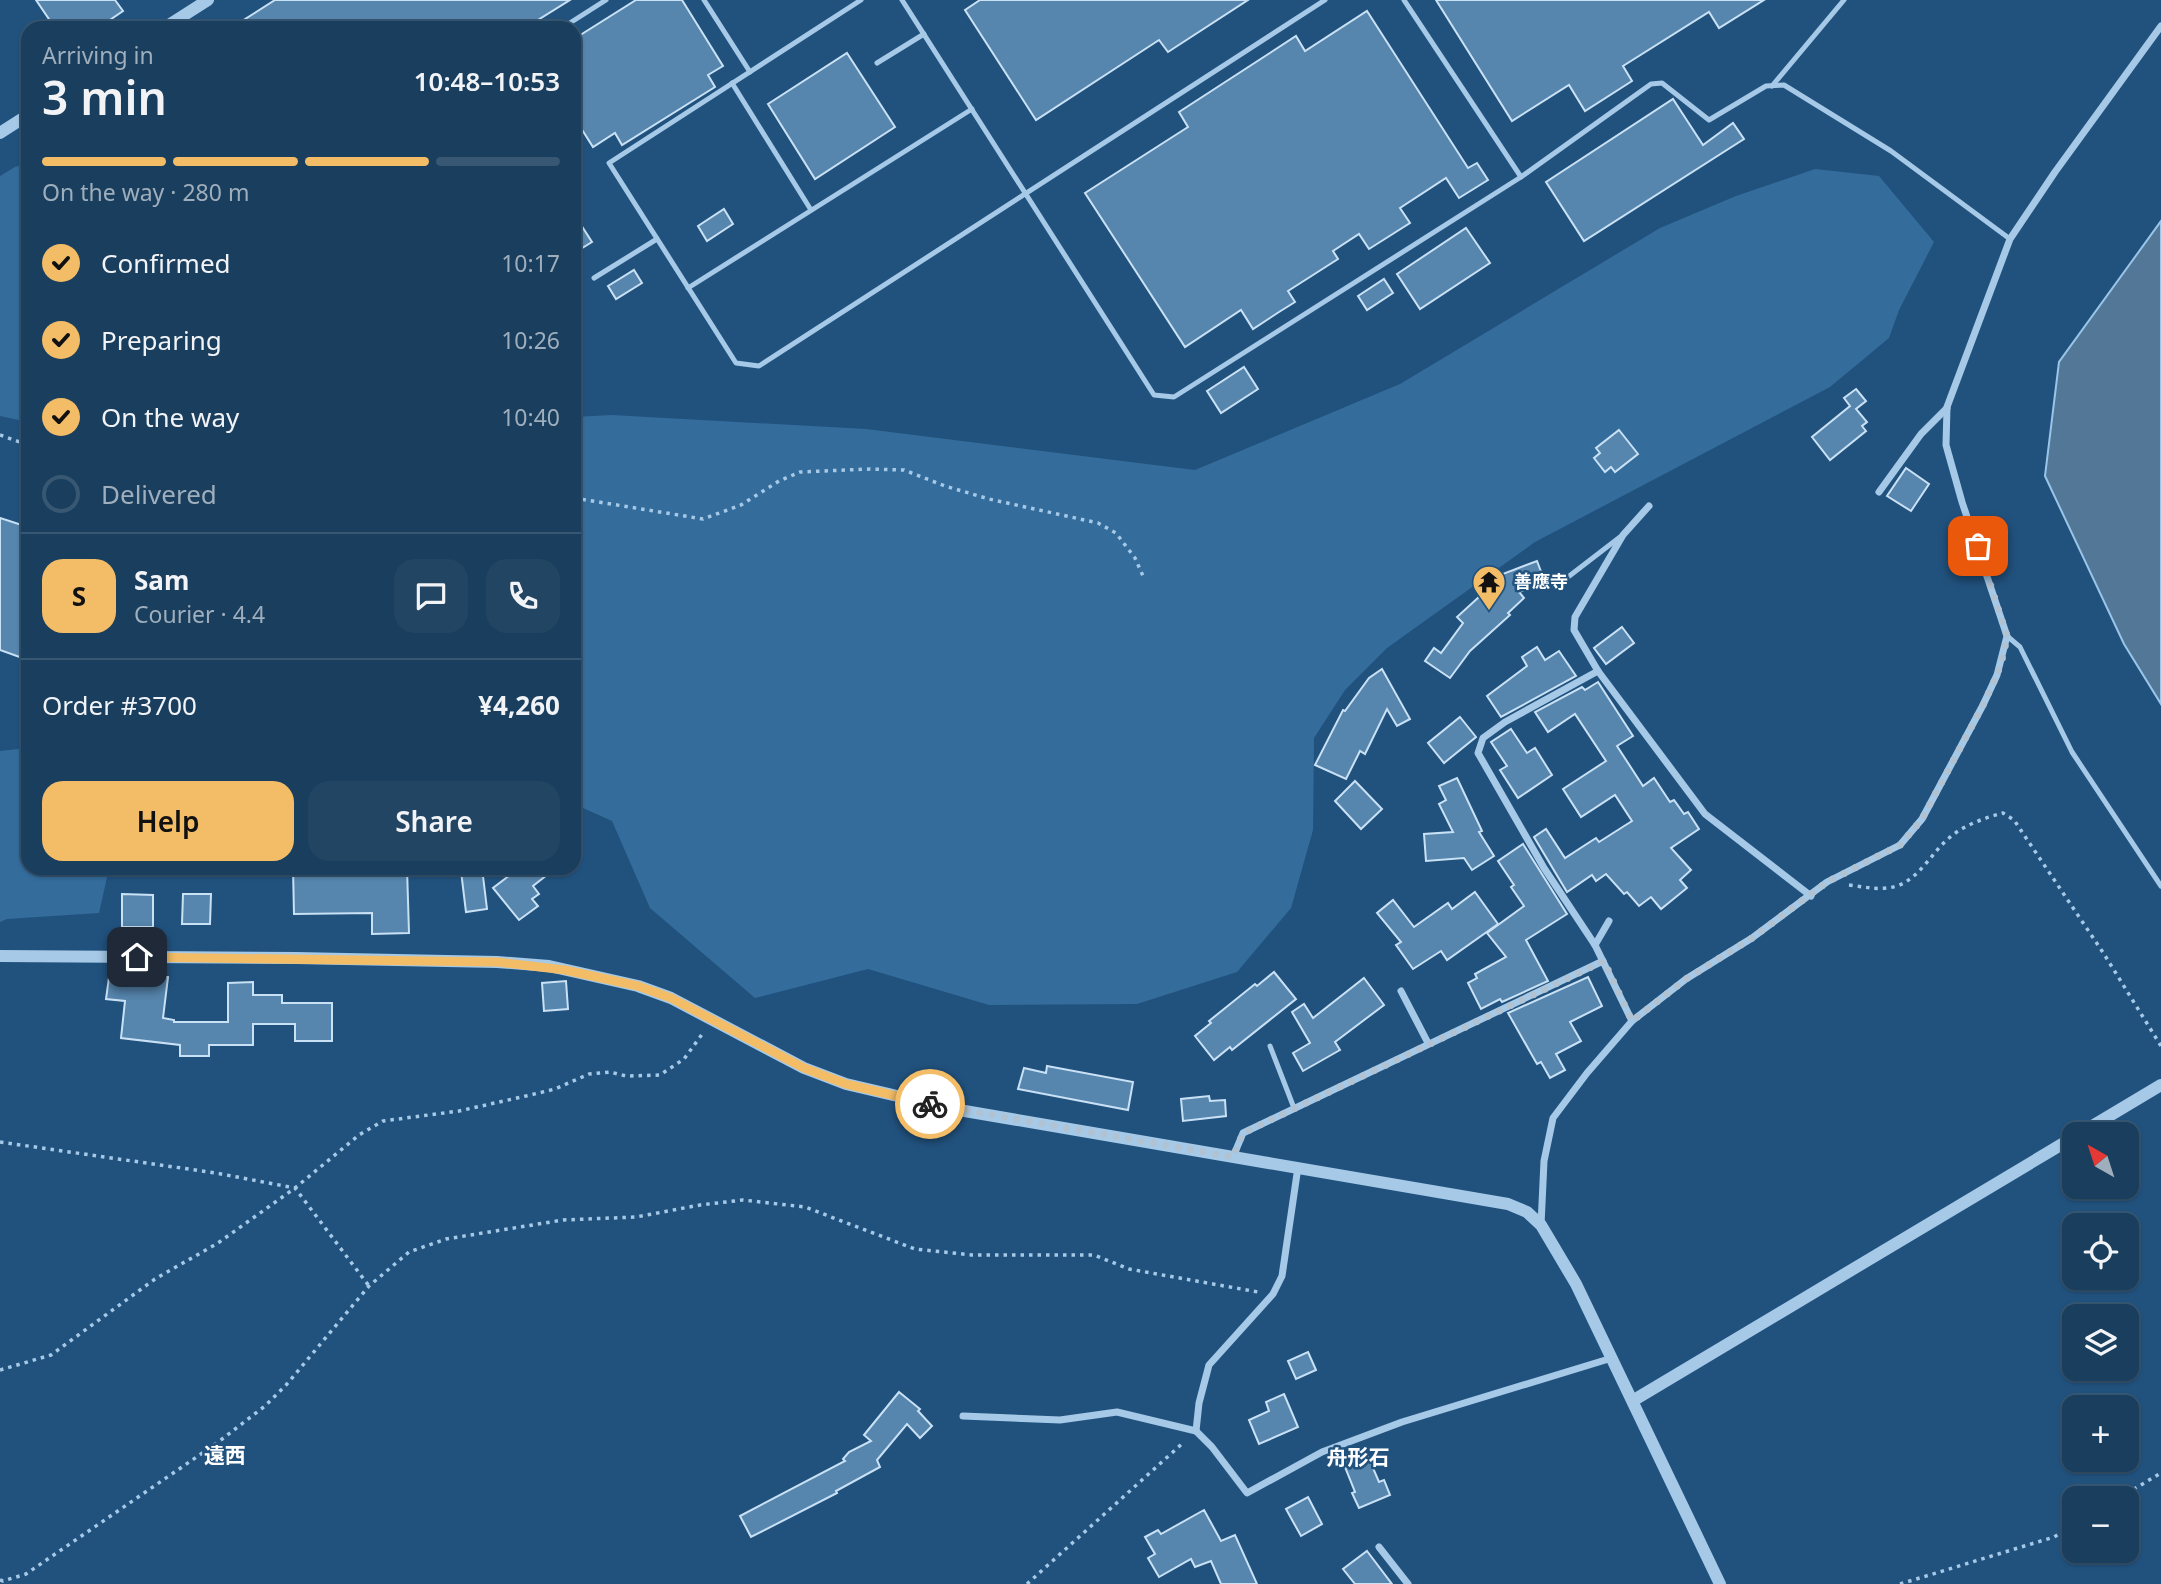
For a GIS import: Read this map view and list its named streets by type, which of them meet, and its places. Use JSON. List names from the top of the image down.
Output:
{
  "districts": ["遠西", "舟形石"],
  "places": {
    "temple": ["善應寺"]
  },
  "north": "top left",
  "page": {
    "heading": ["3 min", "Arriving in", "10:48–10:53"],
    "panel": [
      "Sam",
      "Courier · 4.4",
      "Order #3700",
      "¥4,260"
    ],
    "bar": "On the way · 280 m",
    "list": [
      ["Confirmed", "10:17"],
      ["Preparing", "10:26"],
      ["On the way", "10:40"],
      "Delivered"
    ],
    "round": "S",
    "buttons": ["Help", "Share"],
    "map_buttons": ["+", "−"]
  }
}
